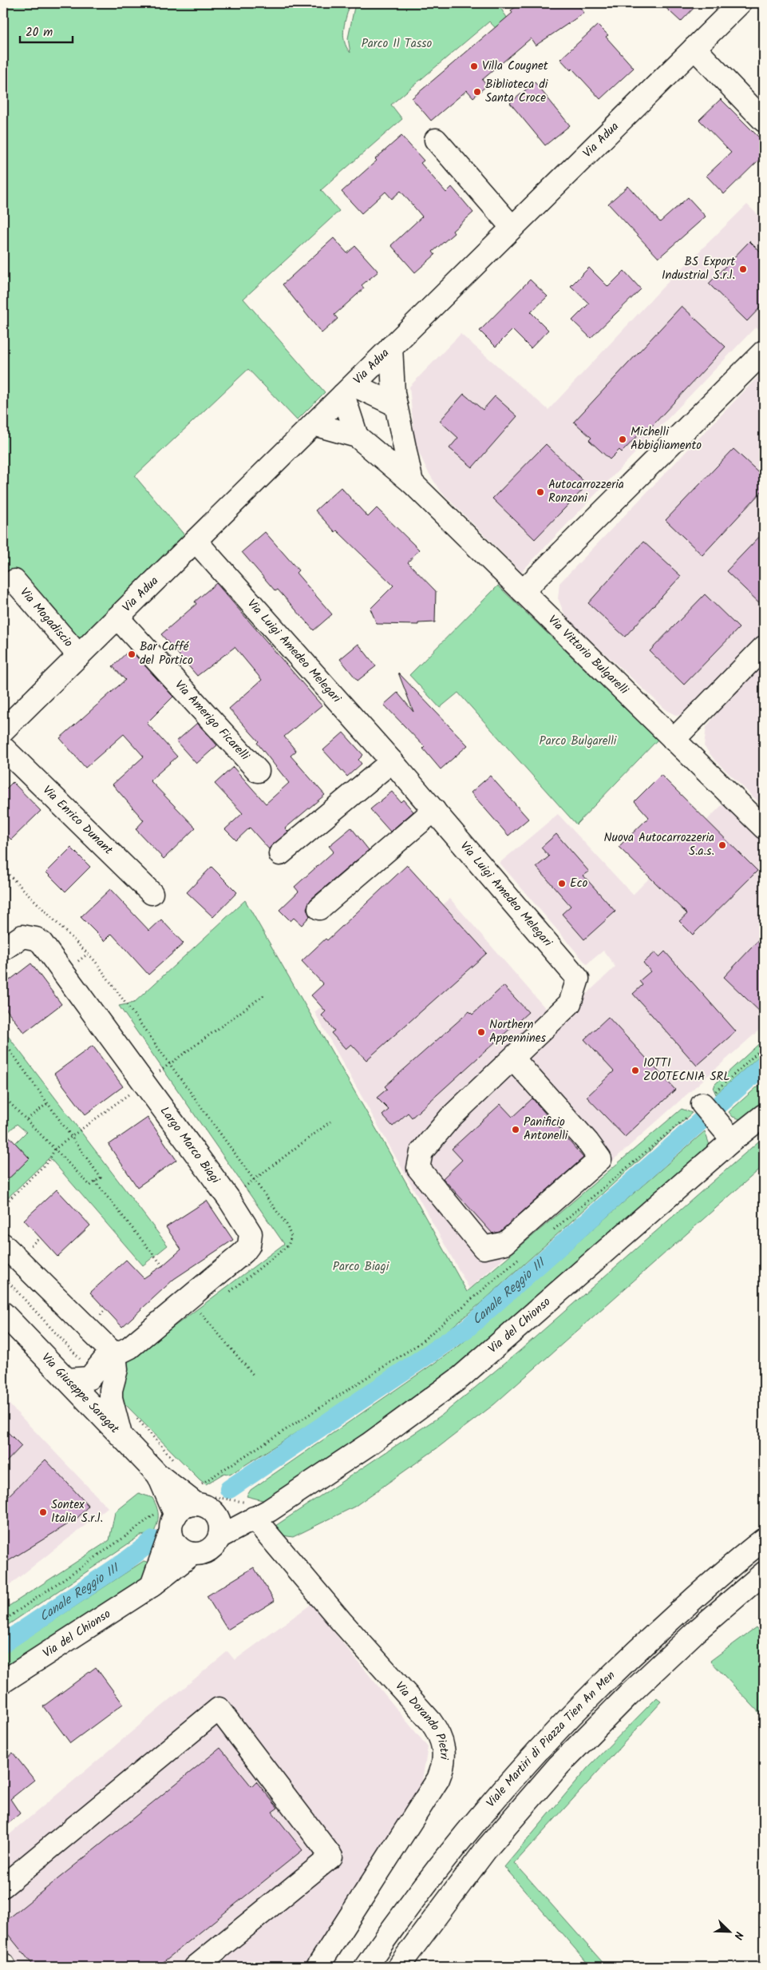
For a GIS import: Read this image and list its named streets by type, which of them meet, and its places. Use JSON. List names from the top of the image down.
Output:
{
  "streets": {
    "main road": [
      "Via Adua",
      "Via Mogadiscio",
      "Via Luigi Amedeo Melegari",
      "Via Vittorio Bulgarelli",
      "Via Amerigo Ficarelli",
      "Via Enrico Dunant",
      "Largo Marco Biagi",
      "Via del Chionso",
      "Via Giuseppe Saragat",
      "Via Dorando Pietri",
      "Viale Martiri di Piazza Tien An Men"
    ]
  },
  "crossings": [
    ["Via Adua", "Via Mogadiscio"],
    ["Via Adua", "Via Luigi Amedeo Melegari"],
    ["Via Adua", "Via Vittorio Bulgarelli"],
    ["Via Adua", "Via Amerigo Ficarelli"],
    ["Largo Marco Biagi", "Via Giuseppe Saragat"],
    ["Via del Chionso", "Via Giuseppe Saragat"],
    ["Via del Chionso", "Via Dorando Pietri"]
  ],
  "water": ["Canale Reggio III"],
  "parks": ["Parco Il Tasso", "Parco Bulgarelli", "Parco Biagi"],
  "places": [
    "Villa Cougnet",
    "Biblioteca di Santa Croce",
    "BS Export Industrial S.r.l.",
    "Michelli Abbigliamento",
    "Autocarrozzeria Ronzoni",
    "Bar Caffé del Portico",
    "Nuova Autocarrozzeria S.a.s.",
    "Eco",
    "Northern Appennines",
    "IOTTI ZOOTECNIA SRL",
    "Panificio Antonelli",
    "Sontex Italia S.r.l."
  ],
  "scale_bar": "20 m",
  "north": "bottom right"
}
